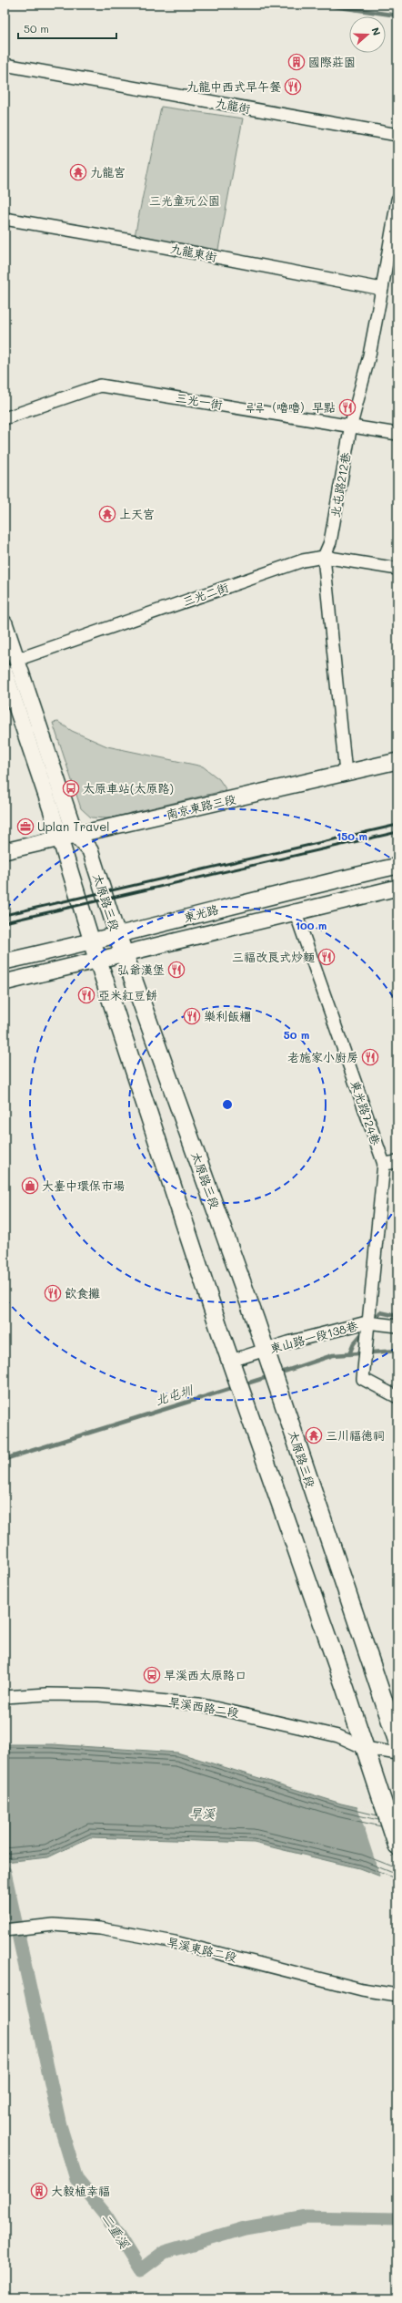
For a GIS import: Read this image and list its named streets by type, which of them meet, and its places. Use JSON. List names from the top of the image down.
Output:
{
  "streets": {
    "main road": ["太原路三段"],
    "street": [
      "九龍街",
      "九龍東街",
      "三光一街",
      "北屯路212巷",
      "三光二街",
      "南京東路三段",
      "東光路",
      "東光路724巷",
      "東山路一段138巷",
      "旱溪西路二段",
      "旱溪東路二段"
    ]
  },
  "crossings": [
    ["九龍東街", "北屯路212巷"],
    ["三光一街", "北屯路212巷"],
    ["北屯路212巷", "三光二街"],
    ["北屯路212巷", "南京東路三段"],
    ["三光二街", "太原路三段"],
    ["南京東路三段", "太原路三段"],
    ["太原路三段", "東光路"],
    ["太原路三段", "東山路一段138巷"],
    ["太原路三段", "旱溪西路二段"],
    ["東光路", "東光路724巷"],
    ["東光路724巷", "東山路一段138巷"]
  ],
  "water": ["北屯圳", "旱溪", "二重溪"],
  "parks": ["三光童玩公園"],
  "places": {
    "building": ["國際莊園", "大毅植幸福"],
    "restaurant": [
      "九龍中西式早午餐",
      "루루（嚕嚕）早點",
      "三福改良式炒麵",
      "弘爺漢堡",
      "亞米紅豆餅",
      "樂利飯糰",
      "老施家小廚房",
      "飲食攤"
    ],
    "temple": ["九龍宮", "上天宮", "三川福德祠"],
    "bus stop": ["太原車站(太原路)", "旱溪西太原路口"],
    "office": ["Uplan Travel"],
    "shop": ["大臺中環保市場"]
  },
  "scale_bar": "50 m",
  "north": "right",
  "rings": ["150 m", "100 m", "50 m"]
}
